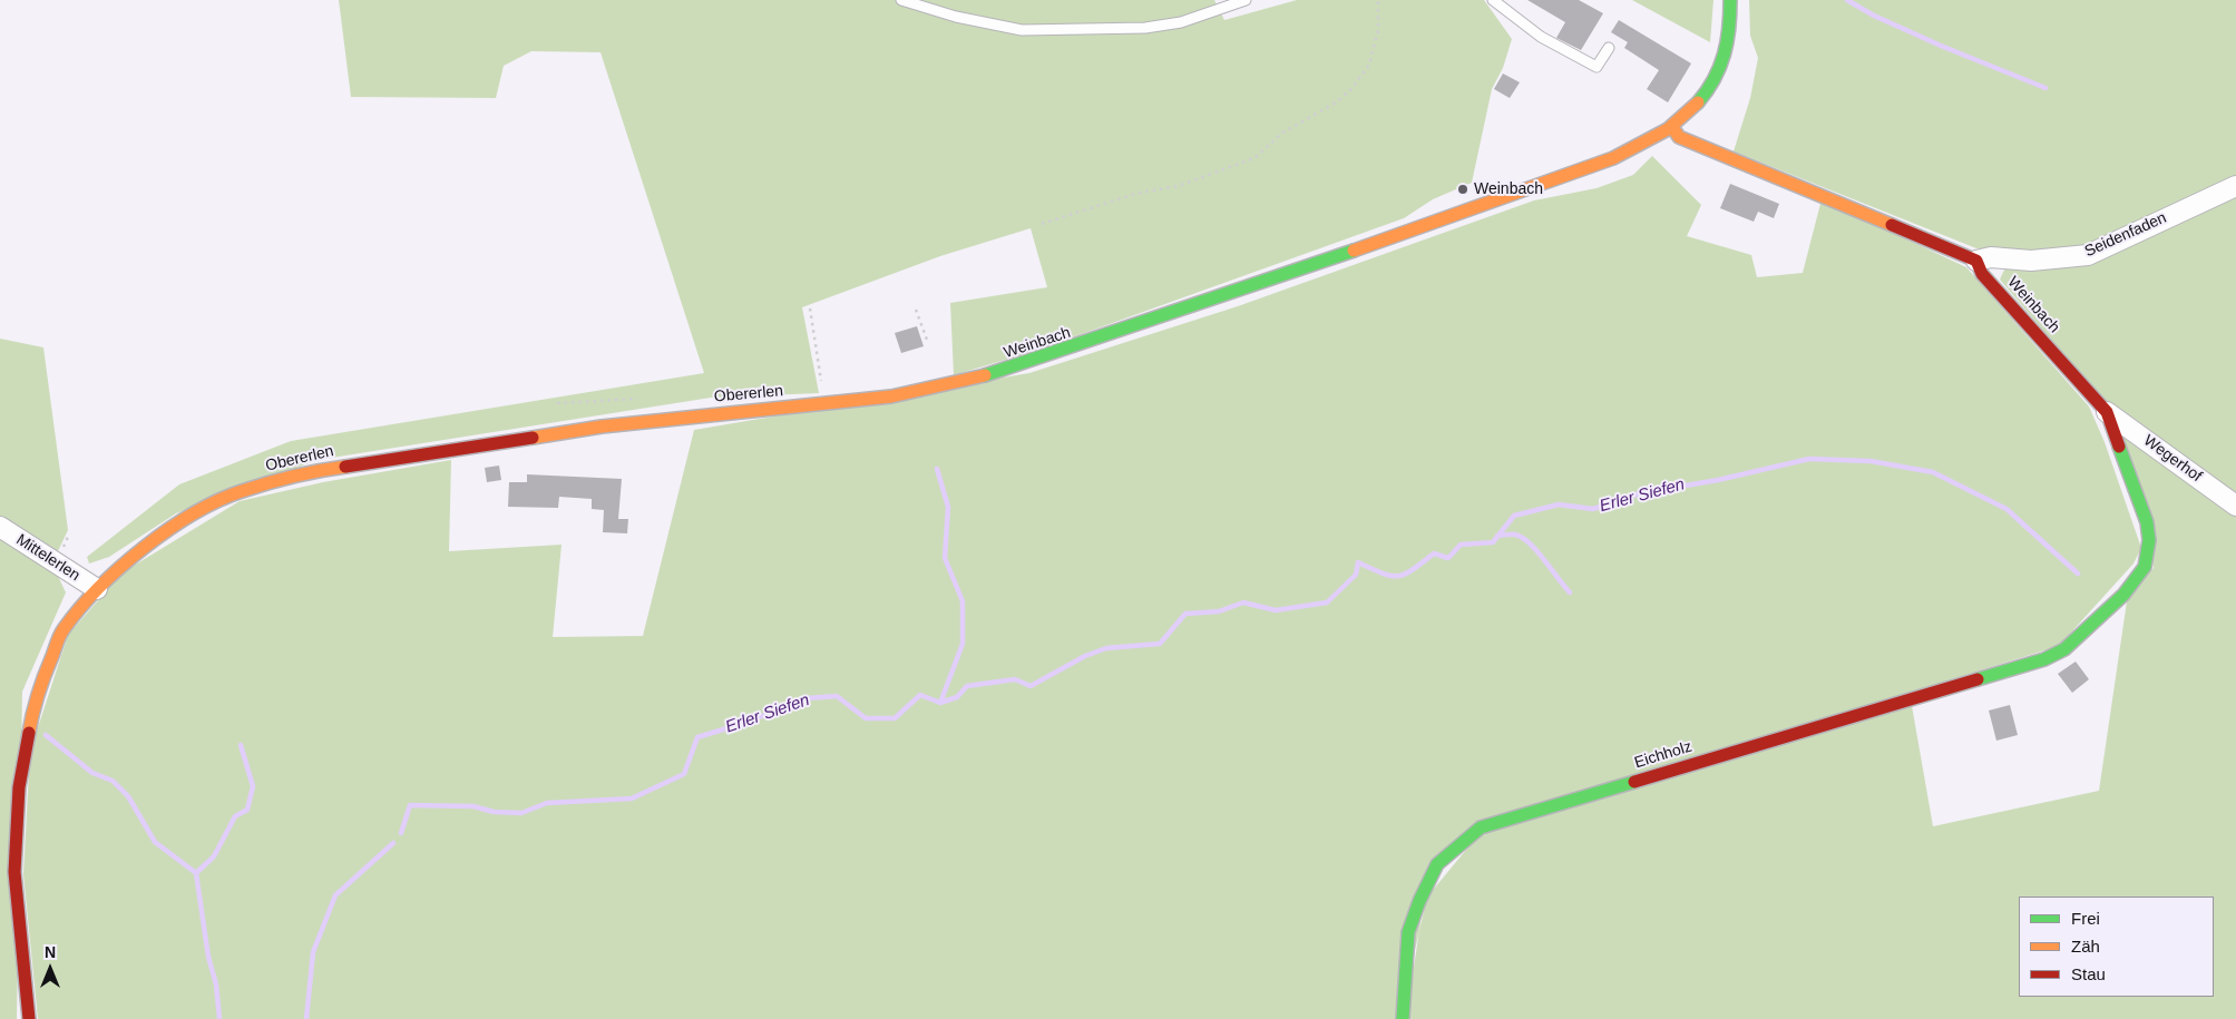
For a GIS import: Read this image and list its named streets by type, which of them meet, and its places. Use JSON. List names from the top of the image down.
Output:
{
  "streets": {
    "main road": ["Weinbach", "Obererlen", "Eichholz"],
    "street": ["Seidenfaden", "Wegerhof", "Mittelerlen"]
  },
  "crossings": [
    ["Seidenfaden", "Weinbach"],
    ["Weinbach", "Obererlen"],
    ["Weinbach", "Wegerhof"],
    ["Weinbach", "Eichholz"],
    ["Obererlen", "Mittelerlen"]
  ],
  "water": ["Erler Siefen"],
  "places": ["Weinbach"],
  "legend": ["Frei", "Zäh", "Stau"],
  "north": "top"
}
